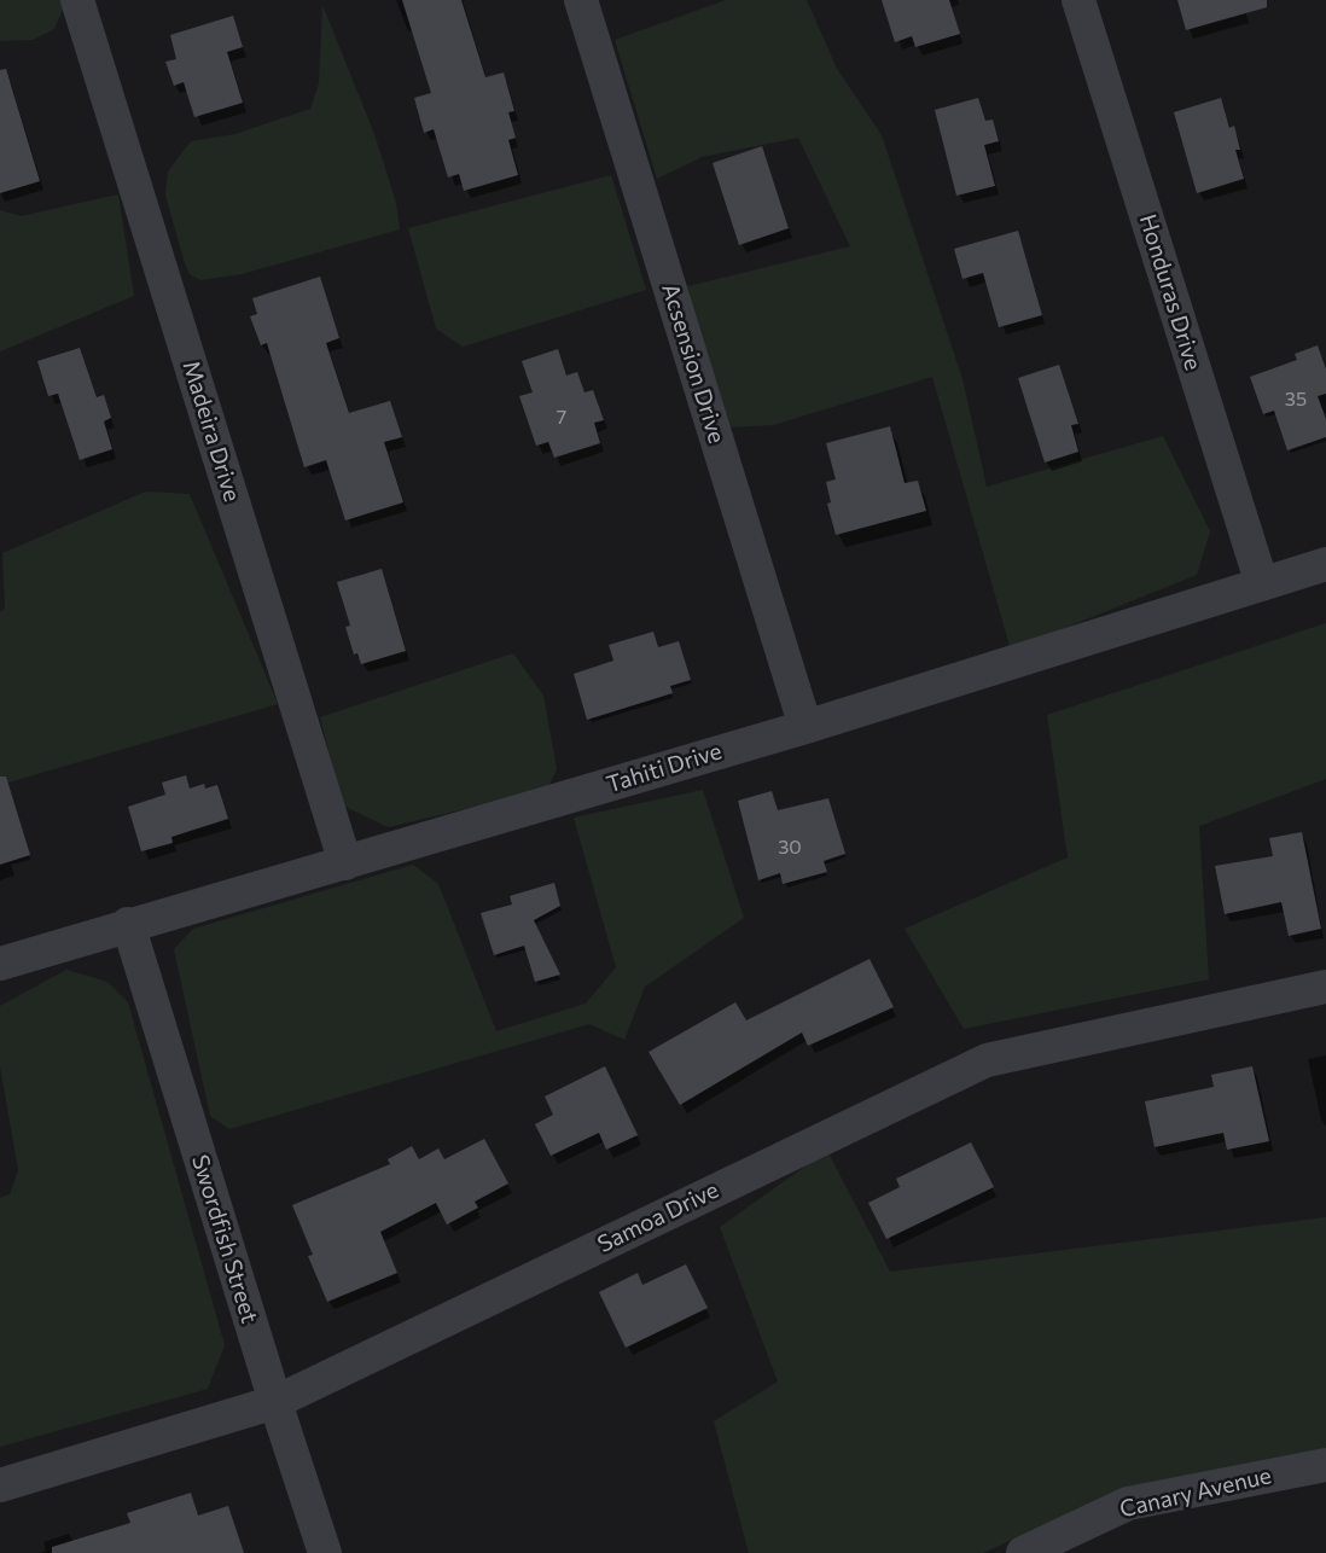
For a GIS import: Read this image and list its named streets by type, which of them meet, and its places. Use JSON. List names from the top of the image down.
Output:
{
  "streets": {
    "street": [
      "Honduras Drive",
      "Acsension Drive",
      "Madeira Drive",
      "Tahiti Drive",
      "Samoa Drive",
      "Swordfish Street",
      "Canary Avenue"
    ]
  },
  "crossings": [
    ["Honduras Drive", "Tahiti Drive"],
    ["Acsension Drive", "Tahiti Drive"],
    ["Madeira Drive", "Tahiti Drive"],
    ["Tahiti Drive", "Swordfish Street"],
    ["Samoa Drive", "Swordfish Street"]
  ],
  "house_numbers": ["35", "7", "30"]
}
